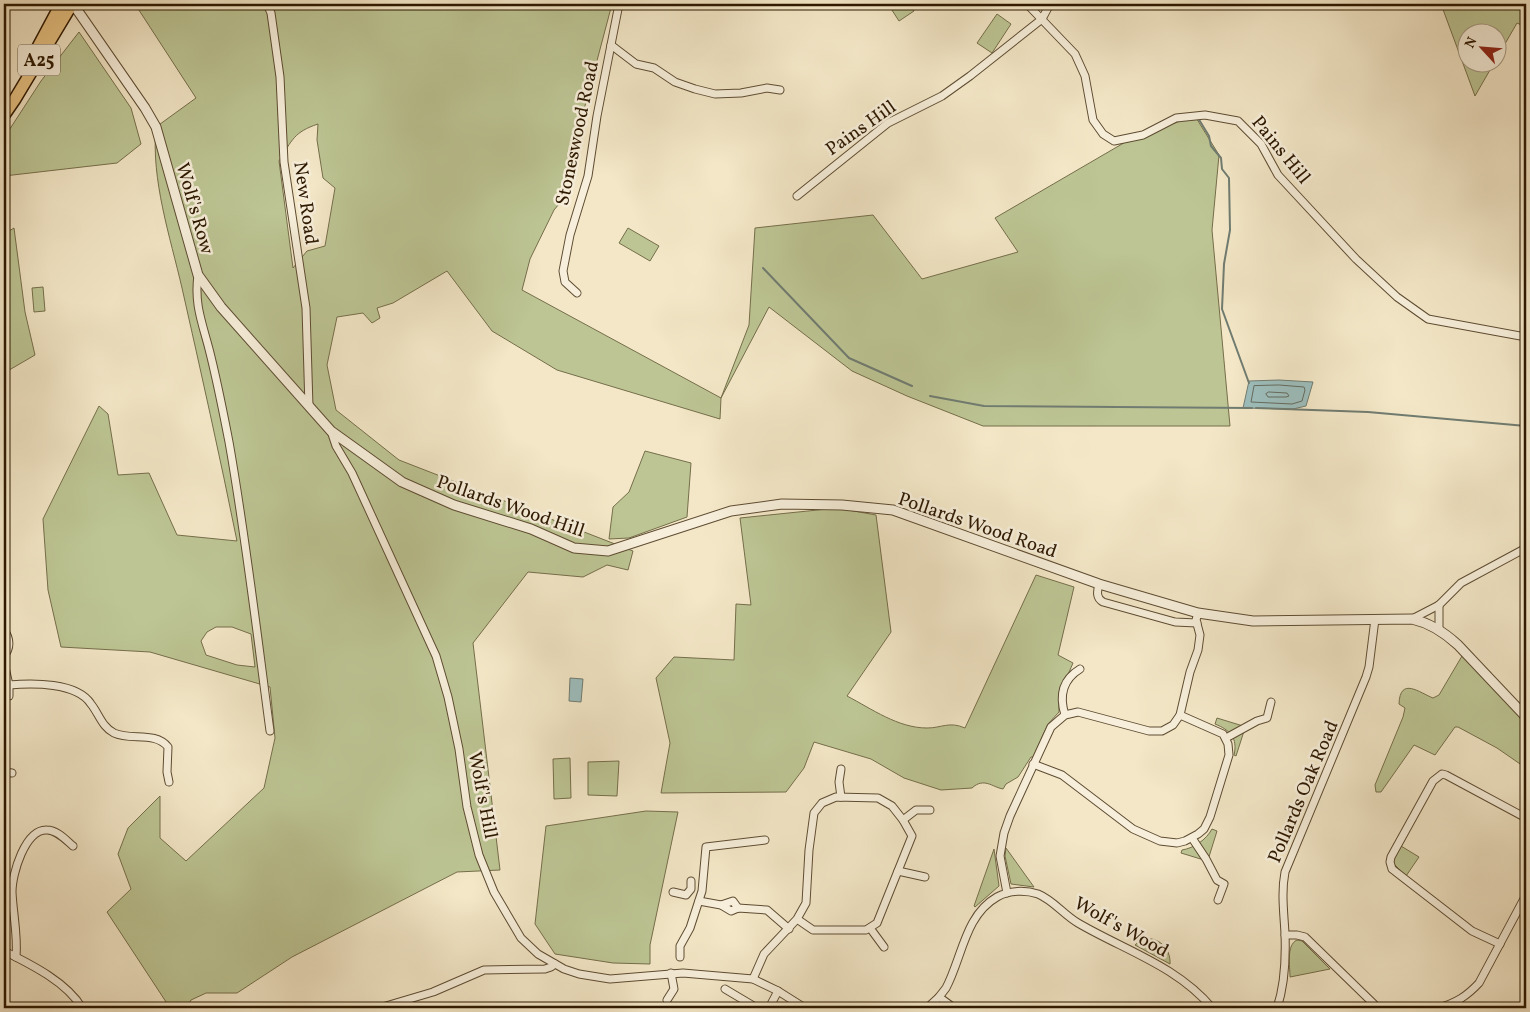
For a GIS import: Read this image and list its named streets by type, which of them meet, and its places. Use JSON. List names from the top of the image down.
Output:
{
  "streets": {
    "main road": ["A25"],
    "street": [
      "Pains Hill",
      "Stoneswood Road",
      "New Road",
      "Wolf's Row",
      "Pollards Wood Hill",
      "Pollards Wood Road",
      "Pollards Oak Road",
      "Wolf's Hill",
      "Wolf's Wood"
    ]
  },
  "crossings": [
    ["A25", "Wolf's Row"],
    ["New Road", "Wolf's Row"],
    ["New Road", "Pollards Wood Hill"],
    ["Wolf's Row", "Pollards Wood Hill"],
    ["Pollards Wood Hill", "Pollards Wood Road"],
    ["Pollards Wood Hill", "Wolf's Hill"],
    ["Pollards Wood Road", "Pollards Oak Road"]
  ],
  "north": "top left"
}
